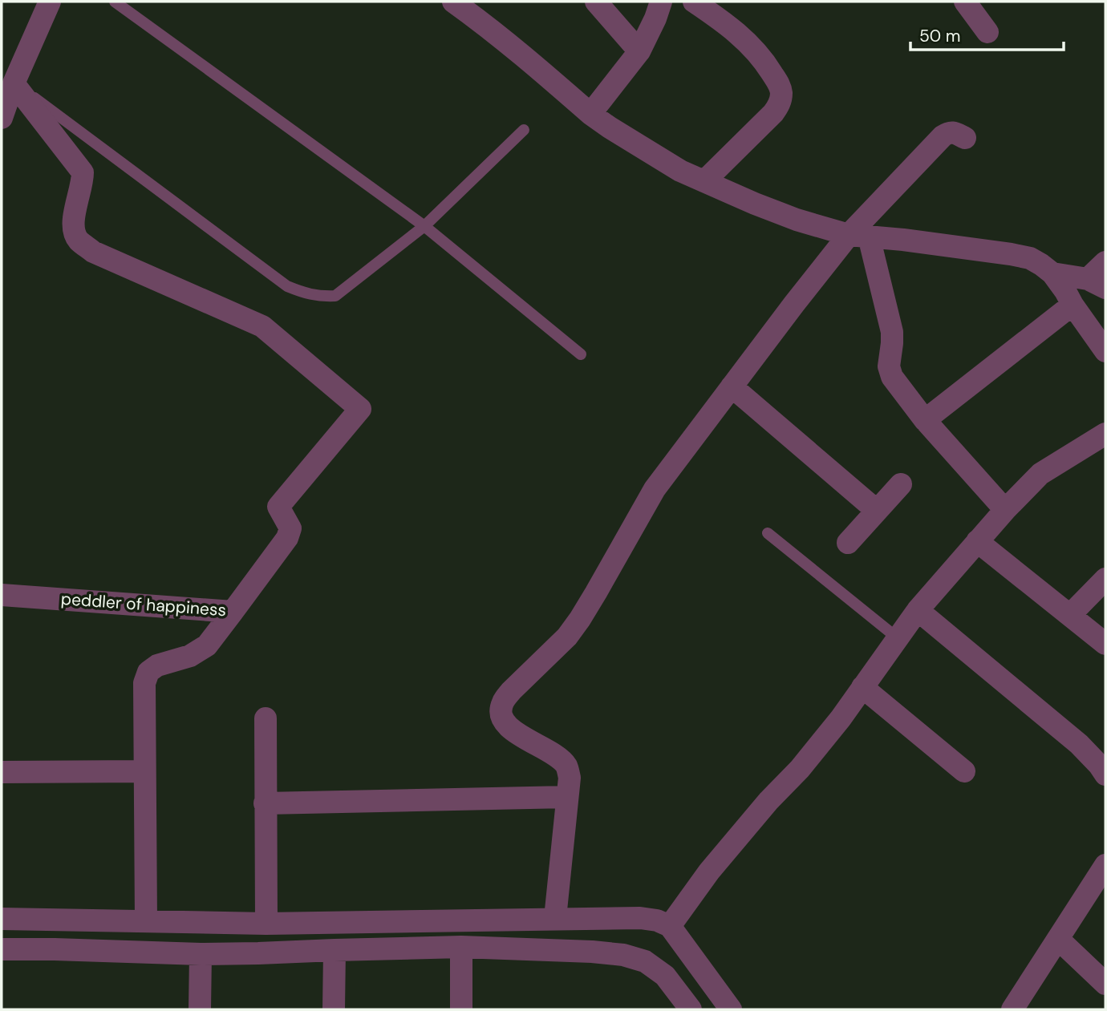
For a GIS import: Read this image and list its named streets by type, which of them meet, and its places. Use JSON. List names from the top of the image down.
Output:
{
  "streets": {
    "street": ["peddler of happiness"]
  },
  "scale_bar": "50 m"
}
